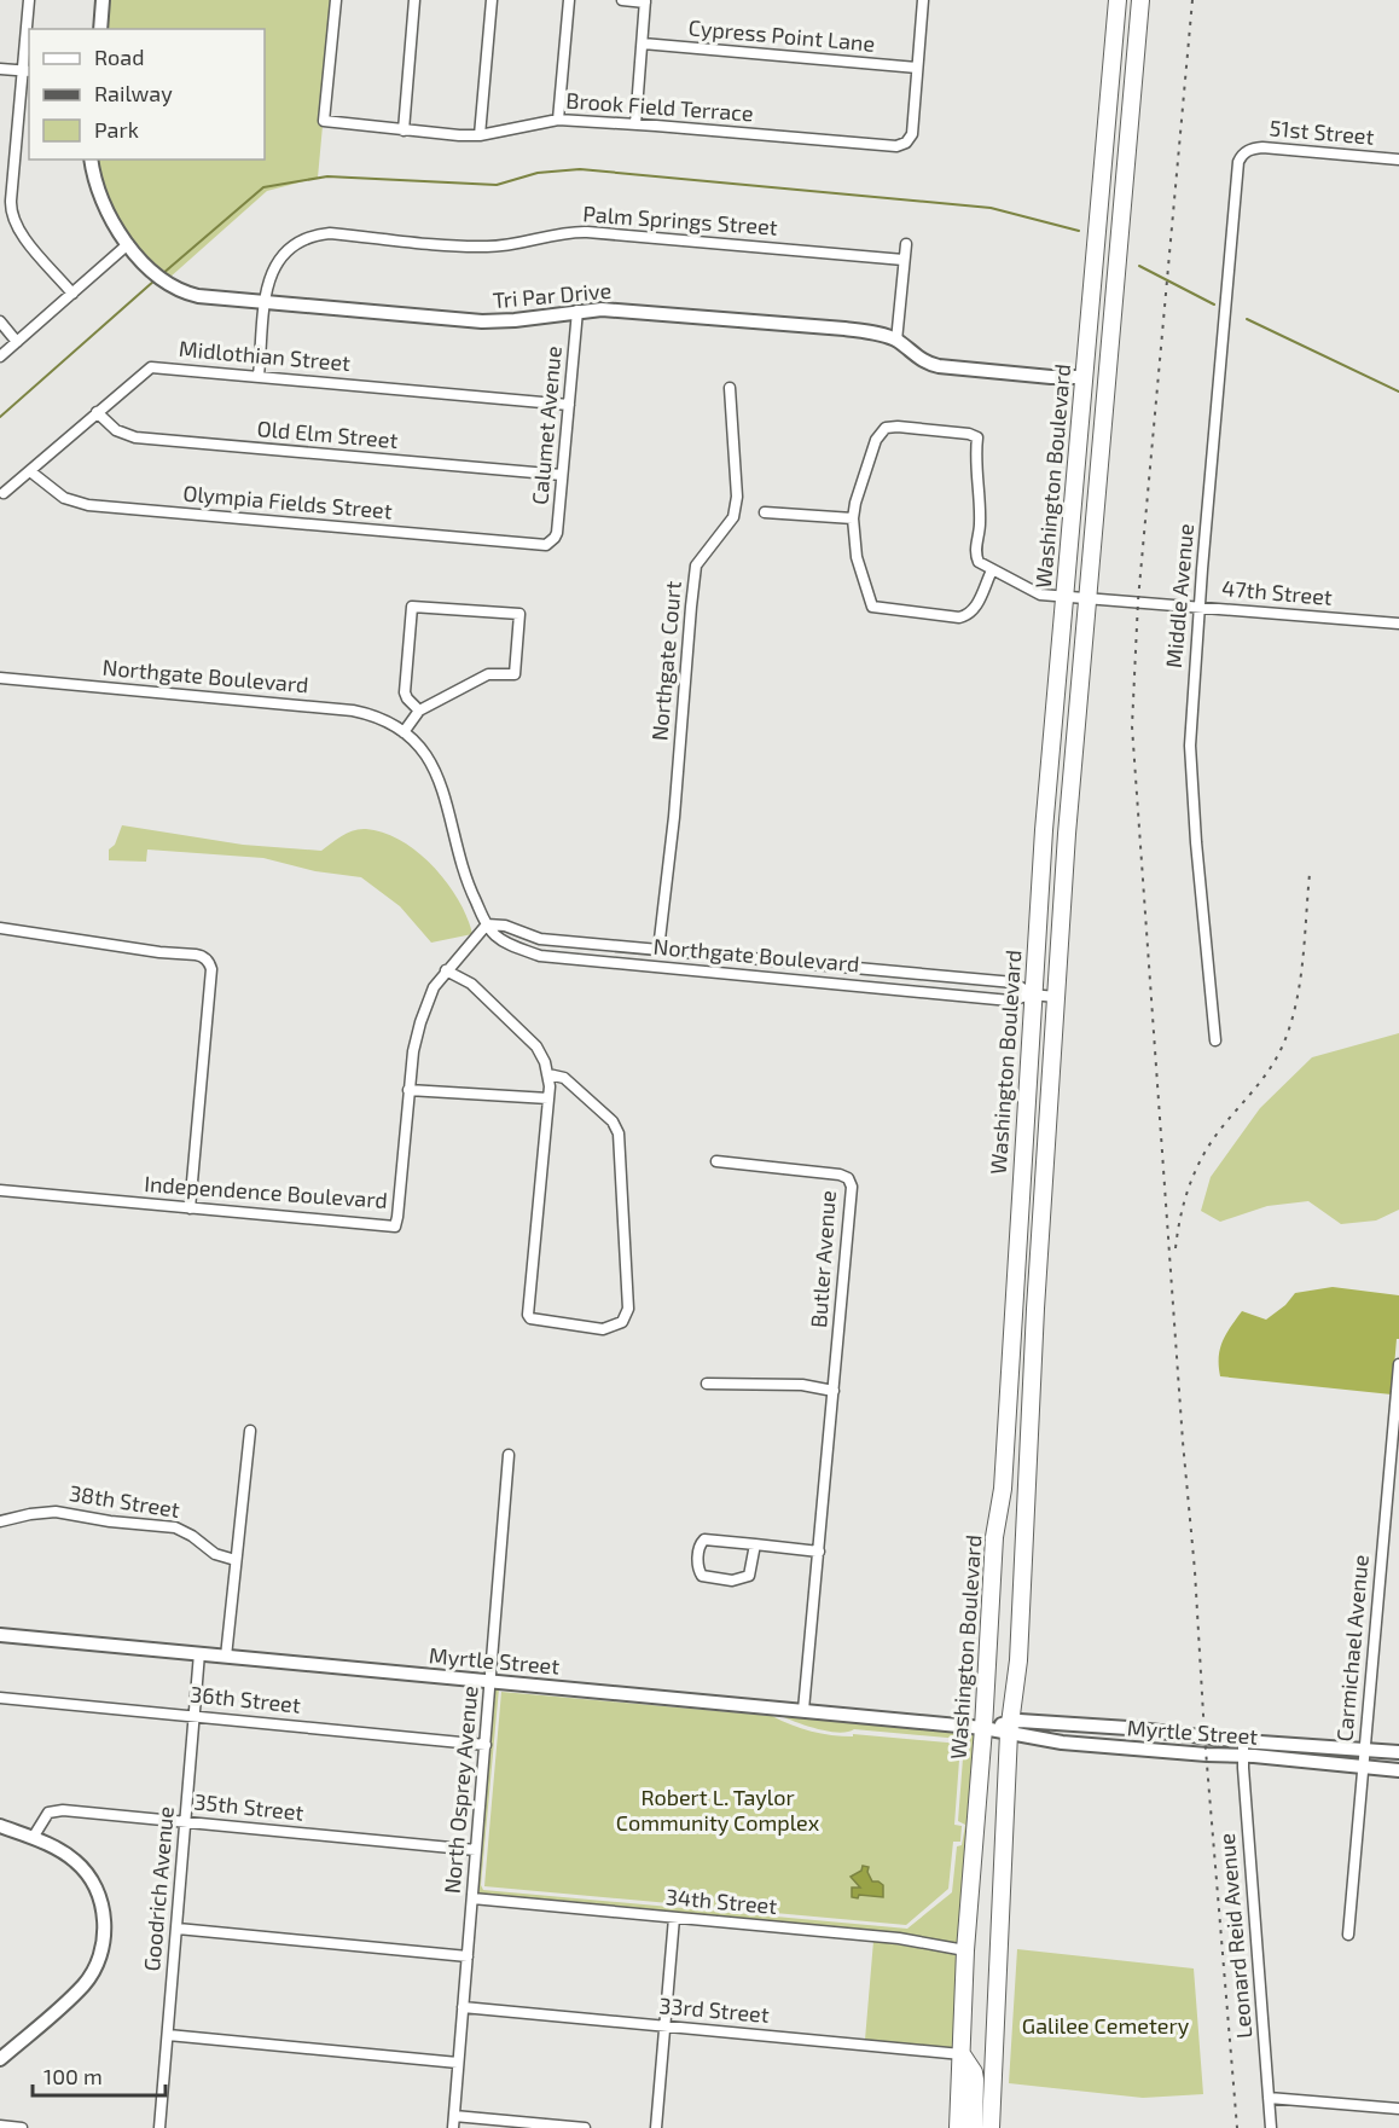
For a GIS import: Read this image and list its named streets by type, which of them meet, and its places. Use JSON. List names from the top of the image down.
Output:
{
  "streets": {
    "main road": ["Washington Boulevard"],
    "street": [
      "Cypress Point Lane",
      "Brook Field Terrace",
      "51st Street",
      "Palm Springs Street",
      "Tri Par Drive",
      "Midlothian Street",
      "Calumet Avenue",
      "Old Elm Street",
      "Olympia Fields Street",
      "47th Street",
      "Middle Avenue",
      "Northgate Court",
      "Northgate Boulevard",
      "Independence Boulevard",
      "Butler Avenue",
      "38th Street",
      "Carmichael Avenue",
      "Myrtle Street",
      "36th Street",
      "North Osprey Avenue",
      "35th Street",
      "Goodrich Avenue",
      "34th Street",
      "Leonard Reid Avenue",
      "33rd Street"
    ]
  },
  "crossings": [
    ["Cypress Point Lane", "Brook Field Terrace"],
    ["51st Street", "Middle Avenue"],
    ["Palm Springs Street", "Tri Par Drive"],
    ["Palm Springs Street", "Midlothian Street"],
    ["Tri Par Drive", "Calumet Avenue"],
    ["Tri Par Drive", "Washington Boulevard"],
    ["Midlothian Street", "Calumet Avenue"],
    ["Midlothian Street", "Old Elm Street"],
    ["Midlothian Street", "Olympia Fields Street"],
    ["Calumet Avenue", "Old Elm Street"],
    ["Calumet Avenue", "Olympia Fields Street"],
    ["Washington Boulevard", "47th Street"],
    ["Washington Boulevard", "Northgate Boulevard"],
    ["Washington Boulevard", "Myrtle Street"],
    ["Washington Boulevard", "34th Street"],
    ["Washington Boulevard", "33rd Street"],
    ["47th Street", "Middle Avenue"],
    ["Northgate Court", "Northgate Boulevard"],
    ["Northgate Boulevard", "Independence Boulevard"],
    ["Butler Avenue", "Myrtle Street"],
    ["Carmichael Avenue", "Myrtle Street"],
    ["Myrtle Street", "North Osprey Avenue"],
    ["Myrtle Street", "Goodrich Avenue"],
    ["Myrtle Street", "Leonard Reid Avenue"],
    ["36th Street", "North Osprey Avenue"],
    ["36th Street", "Goodrich Avenue"],
    ["North Osprey Avenue", "35th Street"],
    ["North Osprey Avenue", "34th Street"],
    ["North Osprey Avenue", "33rd Street"],
    ["35th Street", "Goodrich Avenue"]
  ],
  "parks": ["Robert L. Taylor Community Complex", "Galilee Cemetery"],
  "legend": ["Road", "Railway", "Park"],
  "scale_bar": "100 m"
}
